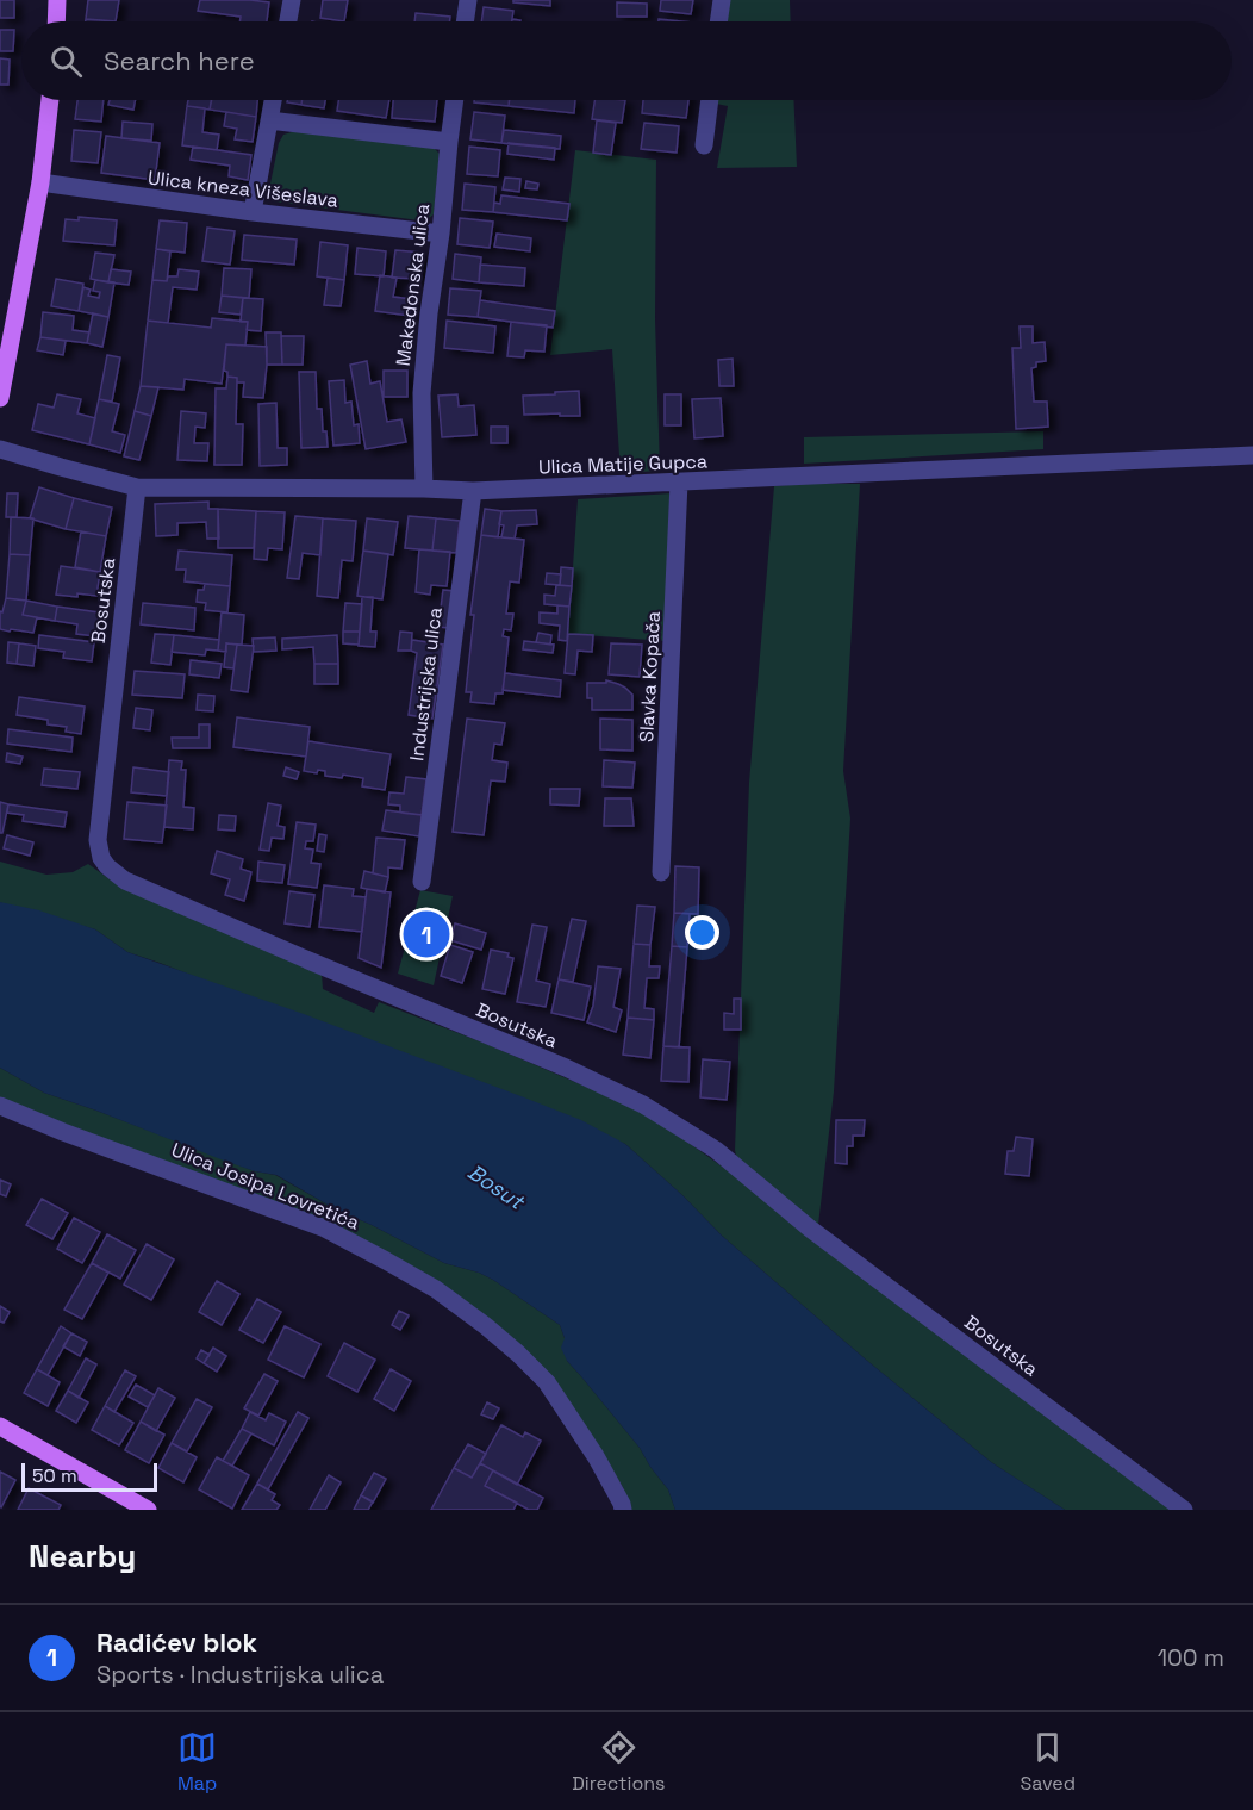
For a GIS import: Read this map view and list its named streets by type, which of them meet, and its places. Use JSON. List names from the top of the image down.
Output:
{
  "streets": {
    "street": [
      "Ulica kneza Višeslava",
      "Makedonska ulica",
      "Ulica Matije Gupca",
      "Bosutska",
      "Slavka Kopača",
      "Industrijska ulica",
      "Ulica Josipa Lovretića"
    ]
  },
  "crossings": [
    ["Ulica kneza Višeslava", "Makedonska ulica"],
    ["Makedonska ulica", "Ulica Matije Gupca"],
    ["Ulica Matije Gupca", "Bosutska"],
    ["Ulica Matije Gupca", "Slavka Kopača"],
    ["Ulica Matije Gupca", "Industrijska ulica"]
  ],
  "water": ["Bosut"],
  "scale_bar": "50 m",
  "page": {
    "search": "Search here",
    "pins": "1",
    "scale": "50 m",
    "heading": "Nearby",
    "list": [
      {
        "mark": "1",
        "name": "Radićev blok",
        "note": "Sports · Industrijska ulica",
        "value": "100 m"
      }
    ],
    "nav": ["Map", "Directions", "Saved"]
  }
}
